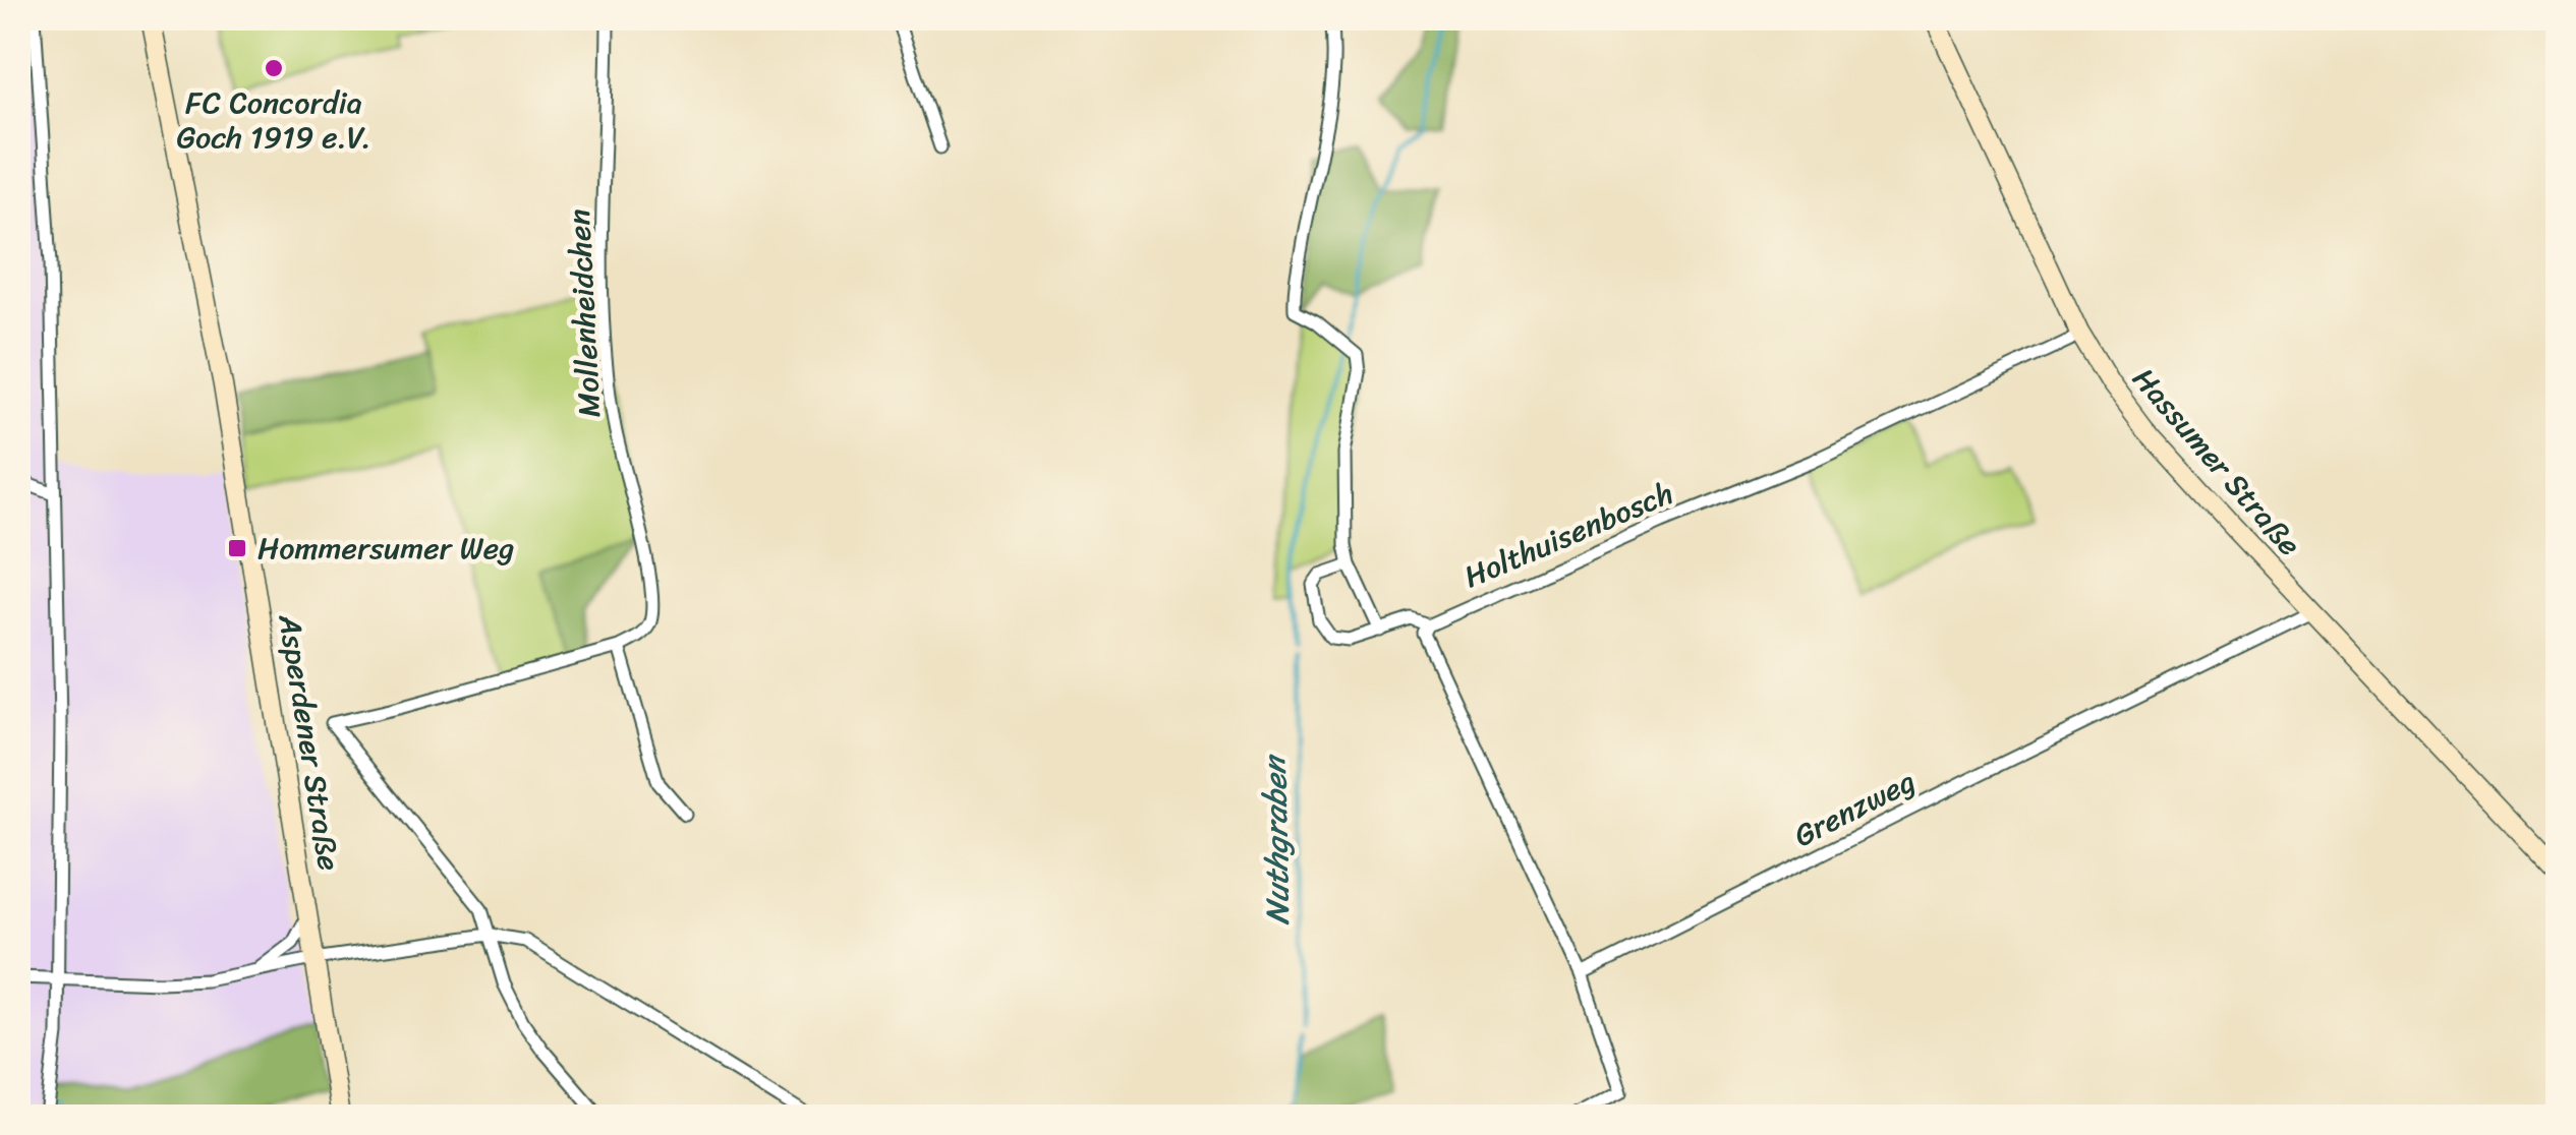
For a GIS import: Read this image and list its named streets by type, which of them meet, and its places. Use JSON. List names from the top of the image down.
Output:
{
  "streets": {
    "main road": ["Hassumer Straße", "Asperdener Straße"],
    "street": ["Mollenheidchen", "Holthuisenbosch", "Grenzweg"]
  },
  "crossings": [
    ["Hassumer Straße", "Holthuisenbosch"],
    ["Hassumer Straße", "Grenzweg"]
  ],
  "water": ["Nuthgraben"],
  "places": {
    "other": ["FC Concordia Goch 1919 e.V."],
    "transit": ["Hommersumer Weg"]
  }
}
